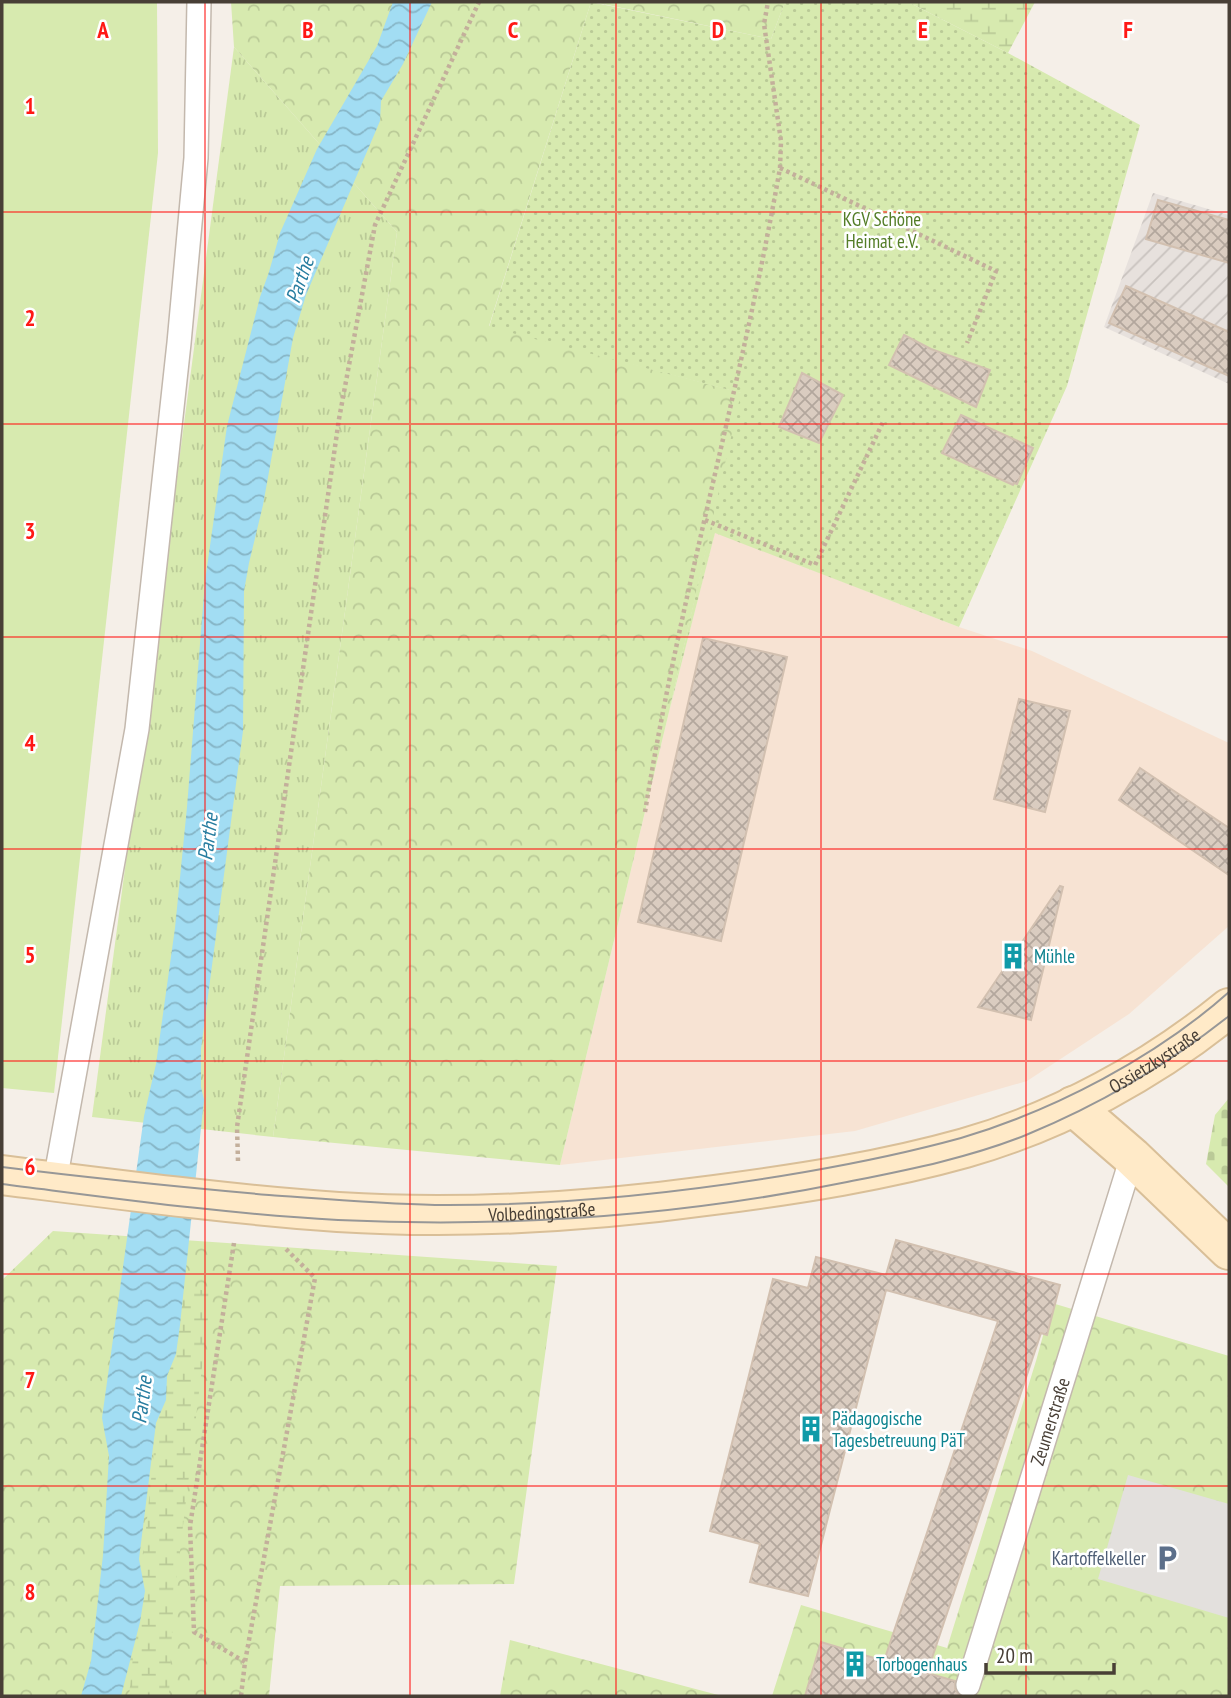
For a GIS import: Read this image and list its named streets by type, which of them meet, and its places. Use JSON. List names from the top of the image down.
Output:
{
  "streets": {
    "main road": ["Ossietzkystraße", "Volbedingstraße"],
    "lane": ["Zeumerstraße"]
  },
  "crossings": [
    ["Ossietzkystraße", "Volbedingstraße"]
  ],
  "water": ["Parthe"],
  "parks": ["KGV Schöne Heimat e.V."],
  "places": {
    "building": ["Mühle", "Pädagogische Tagesbetreuung PäT", "Torbogenhaus"],
    "parking": ["Kartoffelkeller"]
  },
  "scale_bar": "20 m",
  "grid": {
    "columns": [
      "A",
      "B",
      "C",
      "D",
      "E",
      "F"
    ],
    "rows": [
      "1",
      "2",
      "3",
      "4",
      "5",
      "6",
      "7",
      "8"
    ]
  }
}
